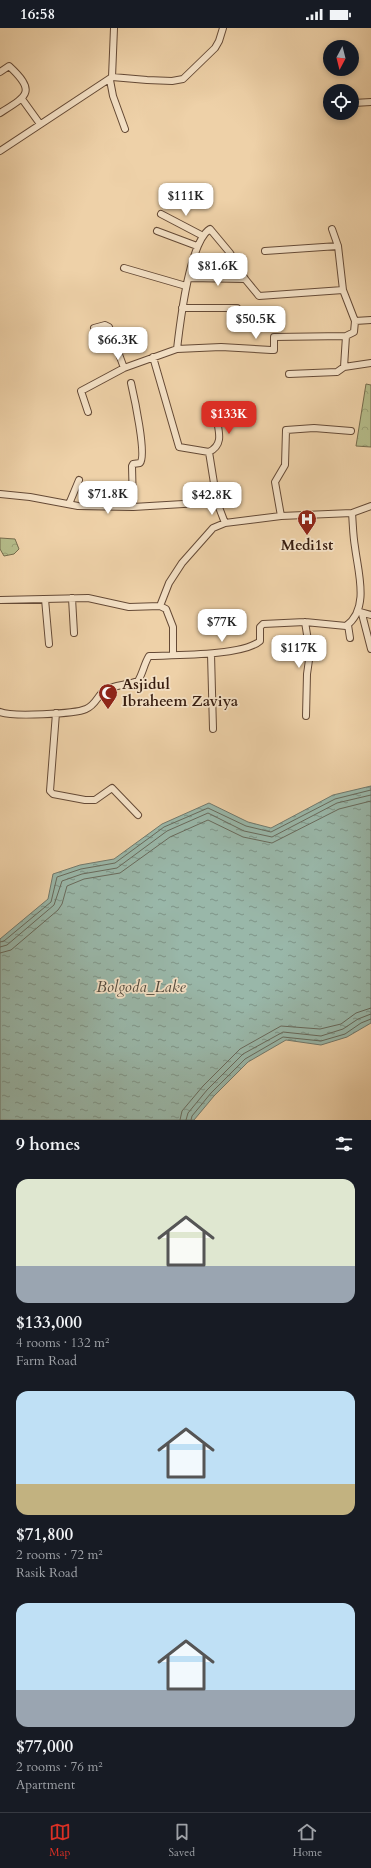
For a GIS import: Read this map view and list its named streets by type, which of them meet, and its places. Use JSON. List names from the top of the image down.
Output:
{
  "water": ["Bolgoda_Lake"],
  "places": {
    "hospital": ["Medi1st"],
    "mosque": ["Asjidul Ibraheem Zaviya"]
  },
  "north": "bottom",
  "page": {
    "status": "16:58",
    "price": [
      "$111K",
      "$81.6K",
      "$50.5K",
      "$66.3K",
      "$133K",
      "$71.8K",
      "$42.8K",
      "$77K",
      "$117K"
    ],
    "heading": "9 homes",
    "list": [
      {
        "name": "$133,000",
        "note": "4 rooms · 132 m² · Farm Road"
      },
      {
        "name": "$71,800",
        "note": "2 rooms · 72 m² · Rasik Road"
      },
      {
        "name": "$77,000",
        "note": "2 rooms · 76 m² · Apartment"
      }
    ],
    "tabs": ["Map", "Saved", "Home"]
  }
}
